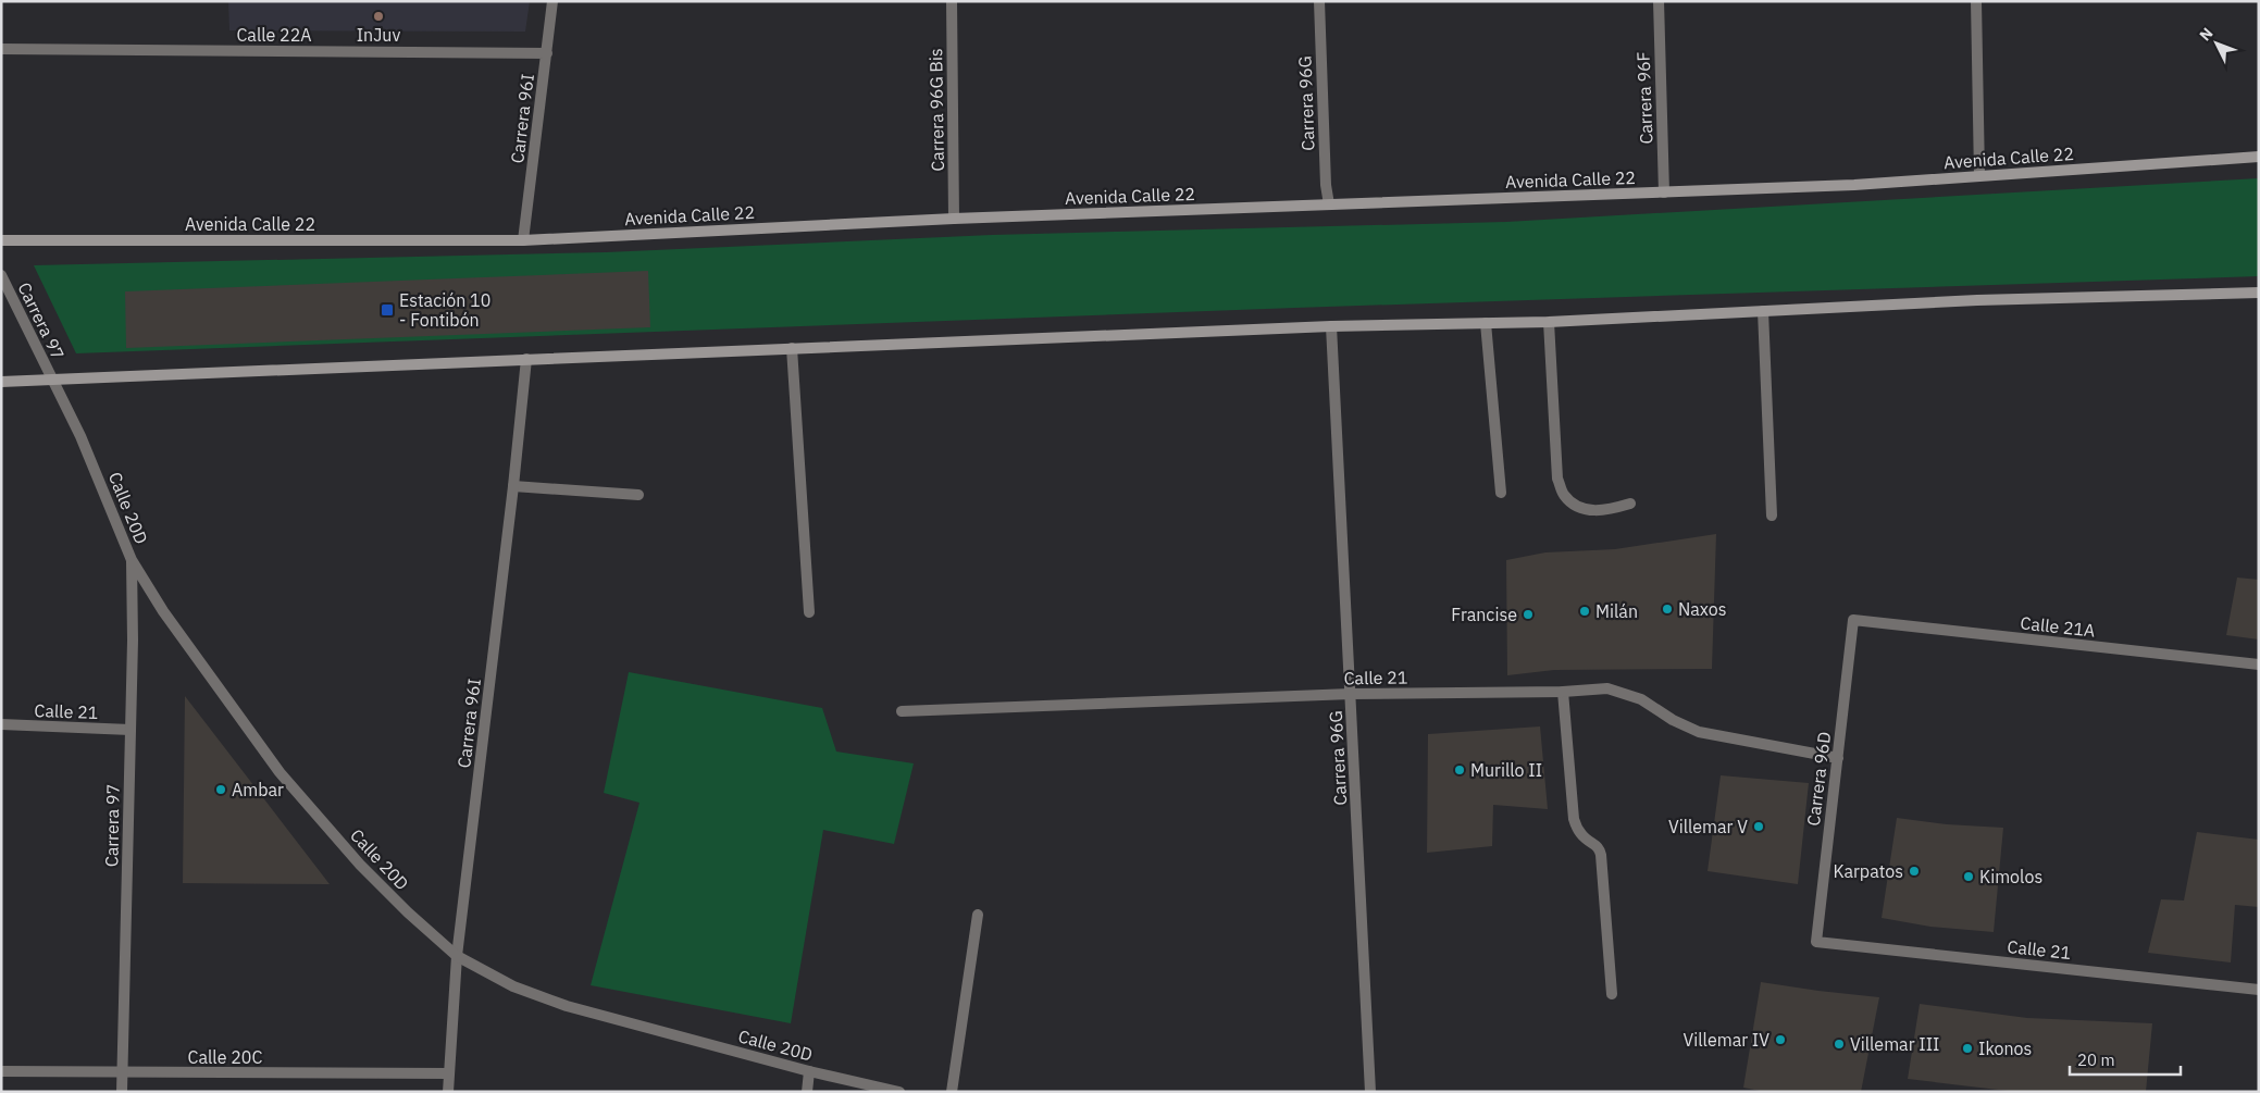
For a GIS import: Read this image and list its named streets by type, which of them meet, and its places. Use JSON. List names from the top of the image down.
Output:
{
  "streets": {
    "main road": ["Avenida Calle 22"],
    "street": [
      "Calle 22A",
      "Carrera 96F",
      "Carrera 96G",
      "Carrera 96G Bis",
      "Carrera 96I",
      "Carrera 97",
      "Calle 20D",
      "Calle 21A",
      "Calle 21",
      "Carrera 96D",
      "Calle 20C"
    ]
  },
  "crossings": [
    ["Calle 22A", "Carrera 96I"],
    ["Carrera 96F", "Avenida Calle 22"],
    ["Carrera 96G", "Avenida Calle 22"],
    ["Carrera 96G", "Calle 21"],
    ["Carrera 96G Bis", "Avenida Calle 22"],
    ["Carrera 96I", "Avenida Calle 22"],
    ["Carrera 96I", "Calle 20D"],
    ["Carrera 96I", "Calle 20C"],
    ["Carrera 97", "Calle 20D"],
    ["Carrera 97", "Calle 21"],
    ["Carrera 97", "Calle 20C"],
    ["Calle 21A", "Carrera 96D"],
    ["Calle 21", "Carrera 96D"]
  ],
  "places": {
    "other": [
      "InJuv",
      "Naxos",
      "Milán",
      "Francise",
      "Murillo II",
      "Ambar",
      "Villemar V",
      "Karpatos",
      "Kimolos",
      "Villemar IV",
      "Villemar III",
      "Ikonos"
    ],
    "transit": ["Estación 10 - Fontibón"]
  },
  "scale_bar": "20 m",
  "north": "top left"
}
